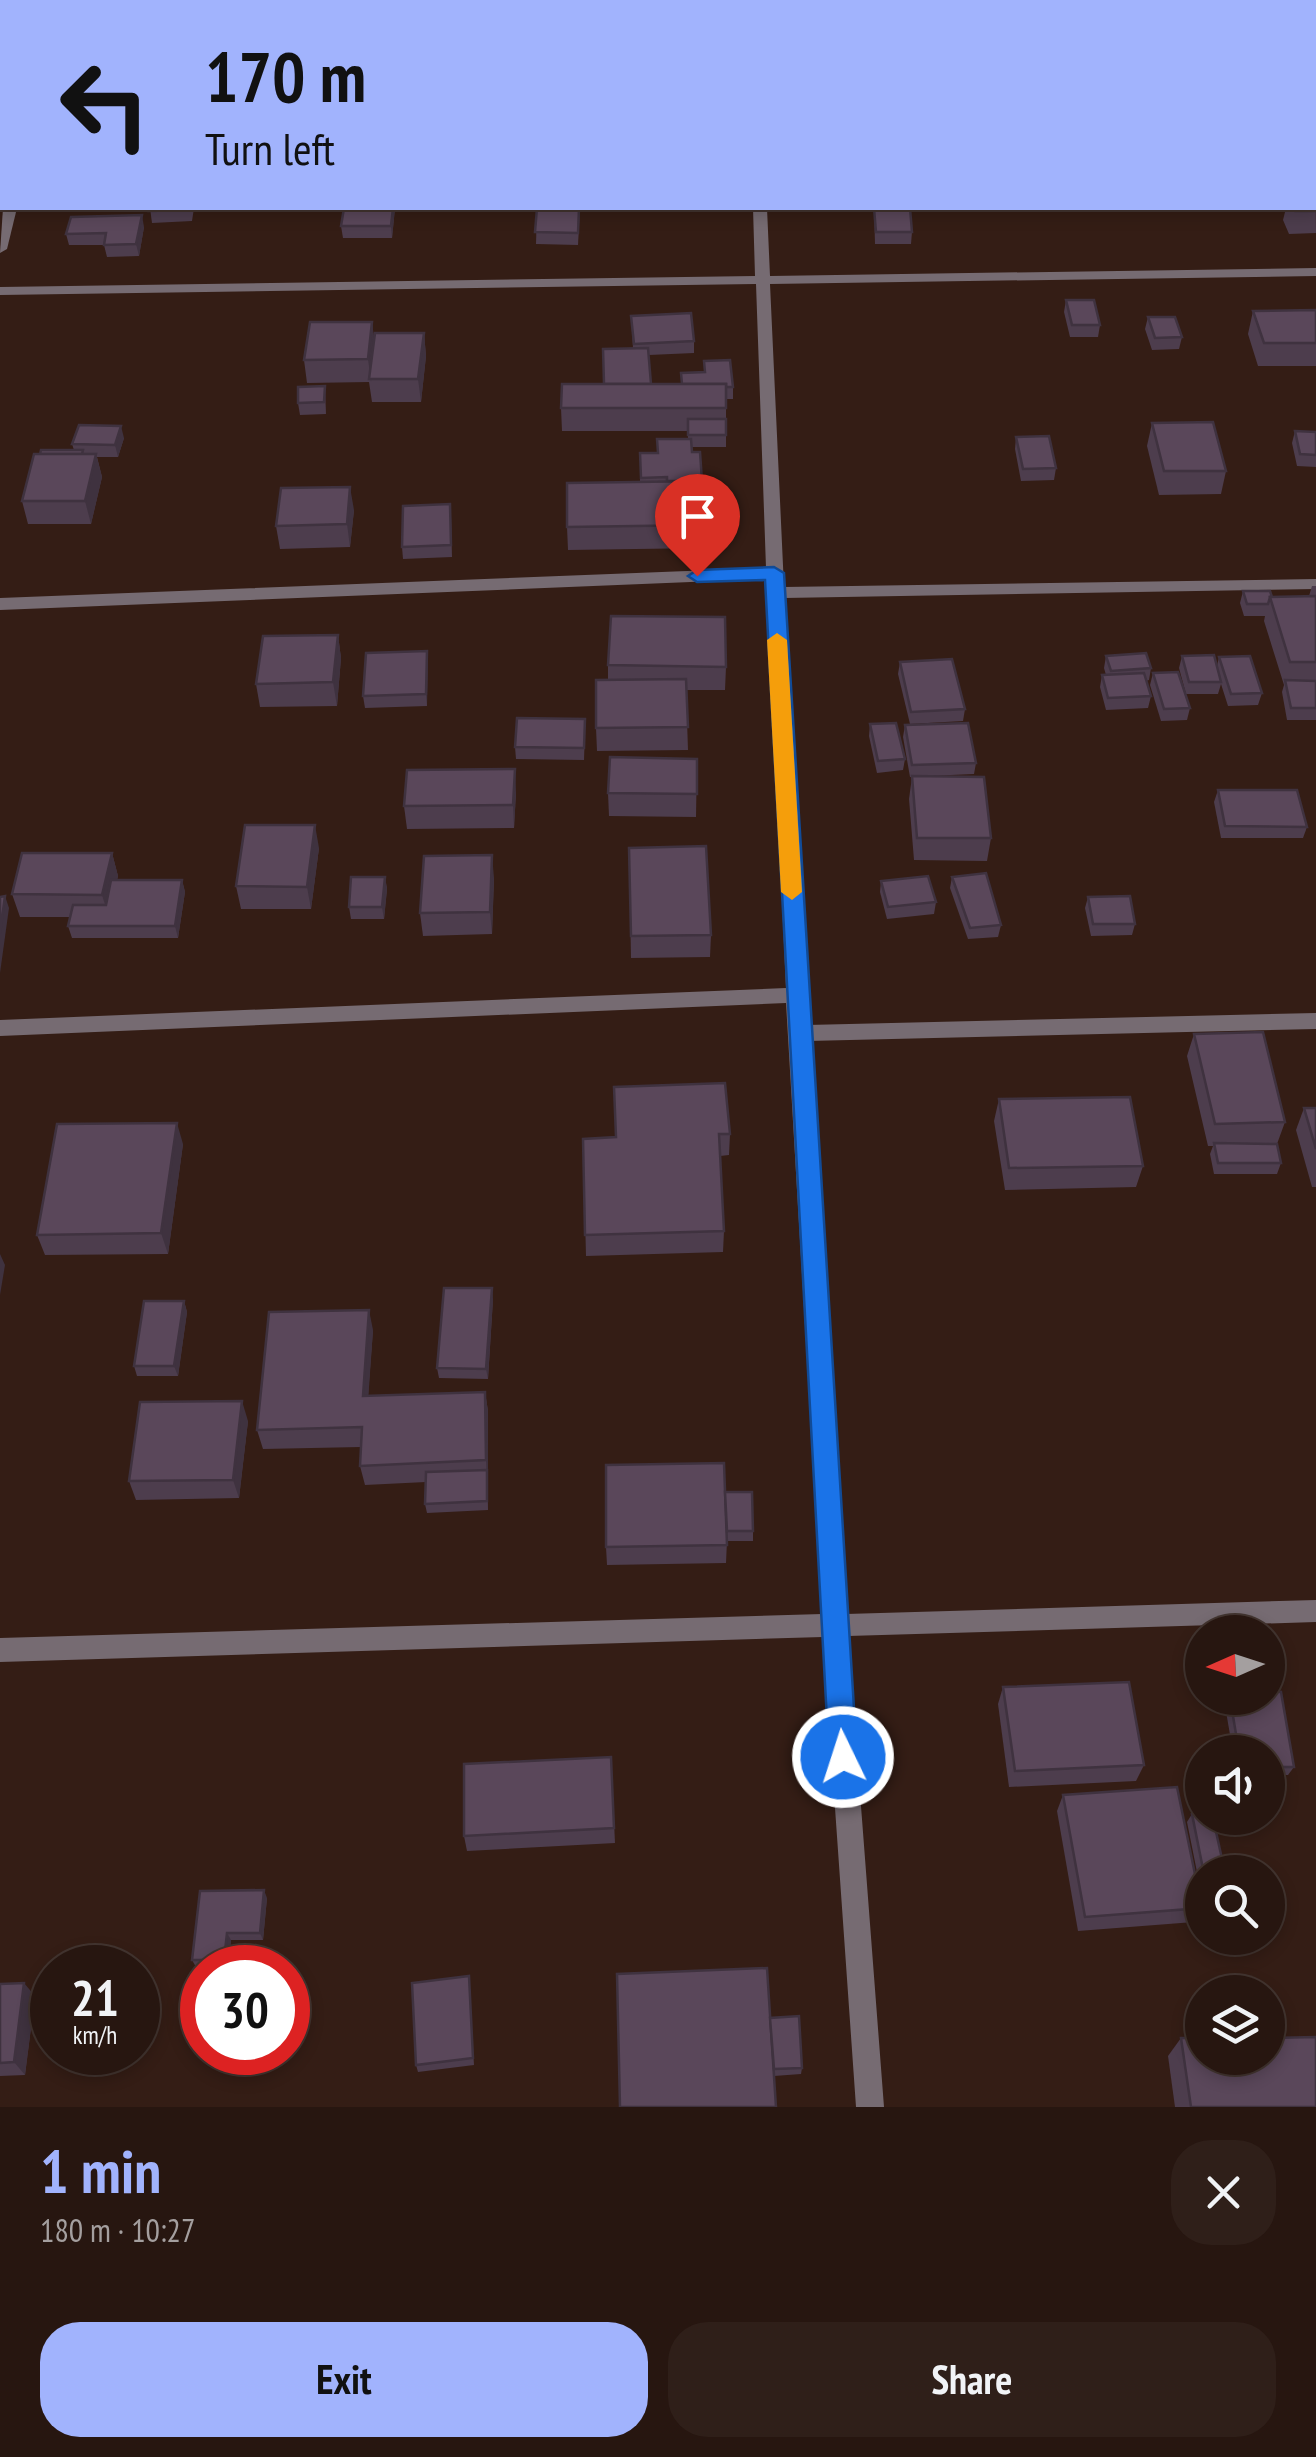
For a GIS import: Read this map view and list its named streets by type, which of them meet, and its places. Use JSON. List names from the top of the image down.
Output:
{
  "north": "left",
  "page": {
    "turn": ["170 m", "Turn left"],
    "speed": "21 km/h",
    "limit": "30",
    "heading": ["1 min", "180 m · 10:27"],
    "buttons": ["Exit", "Share"]
  }
}
